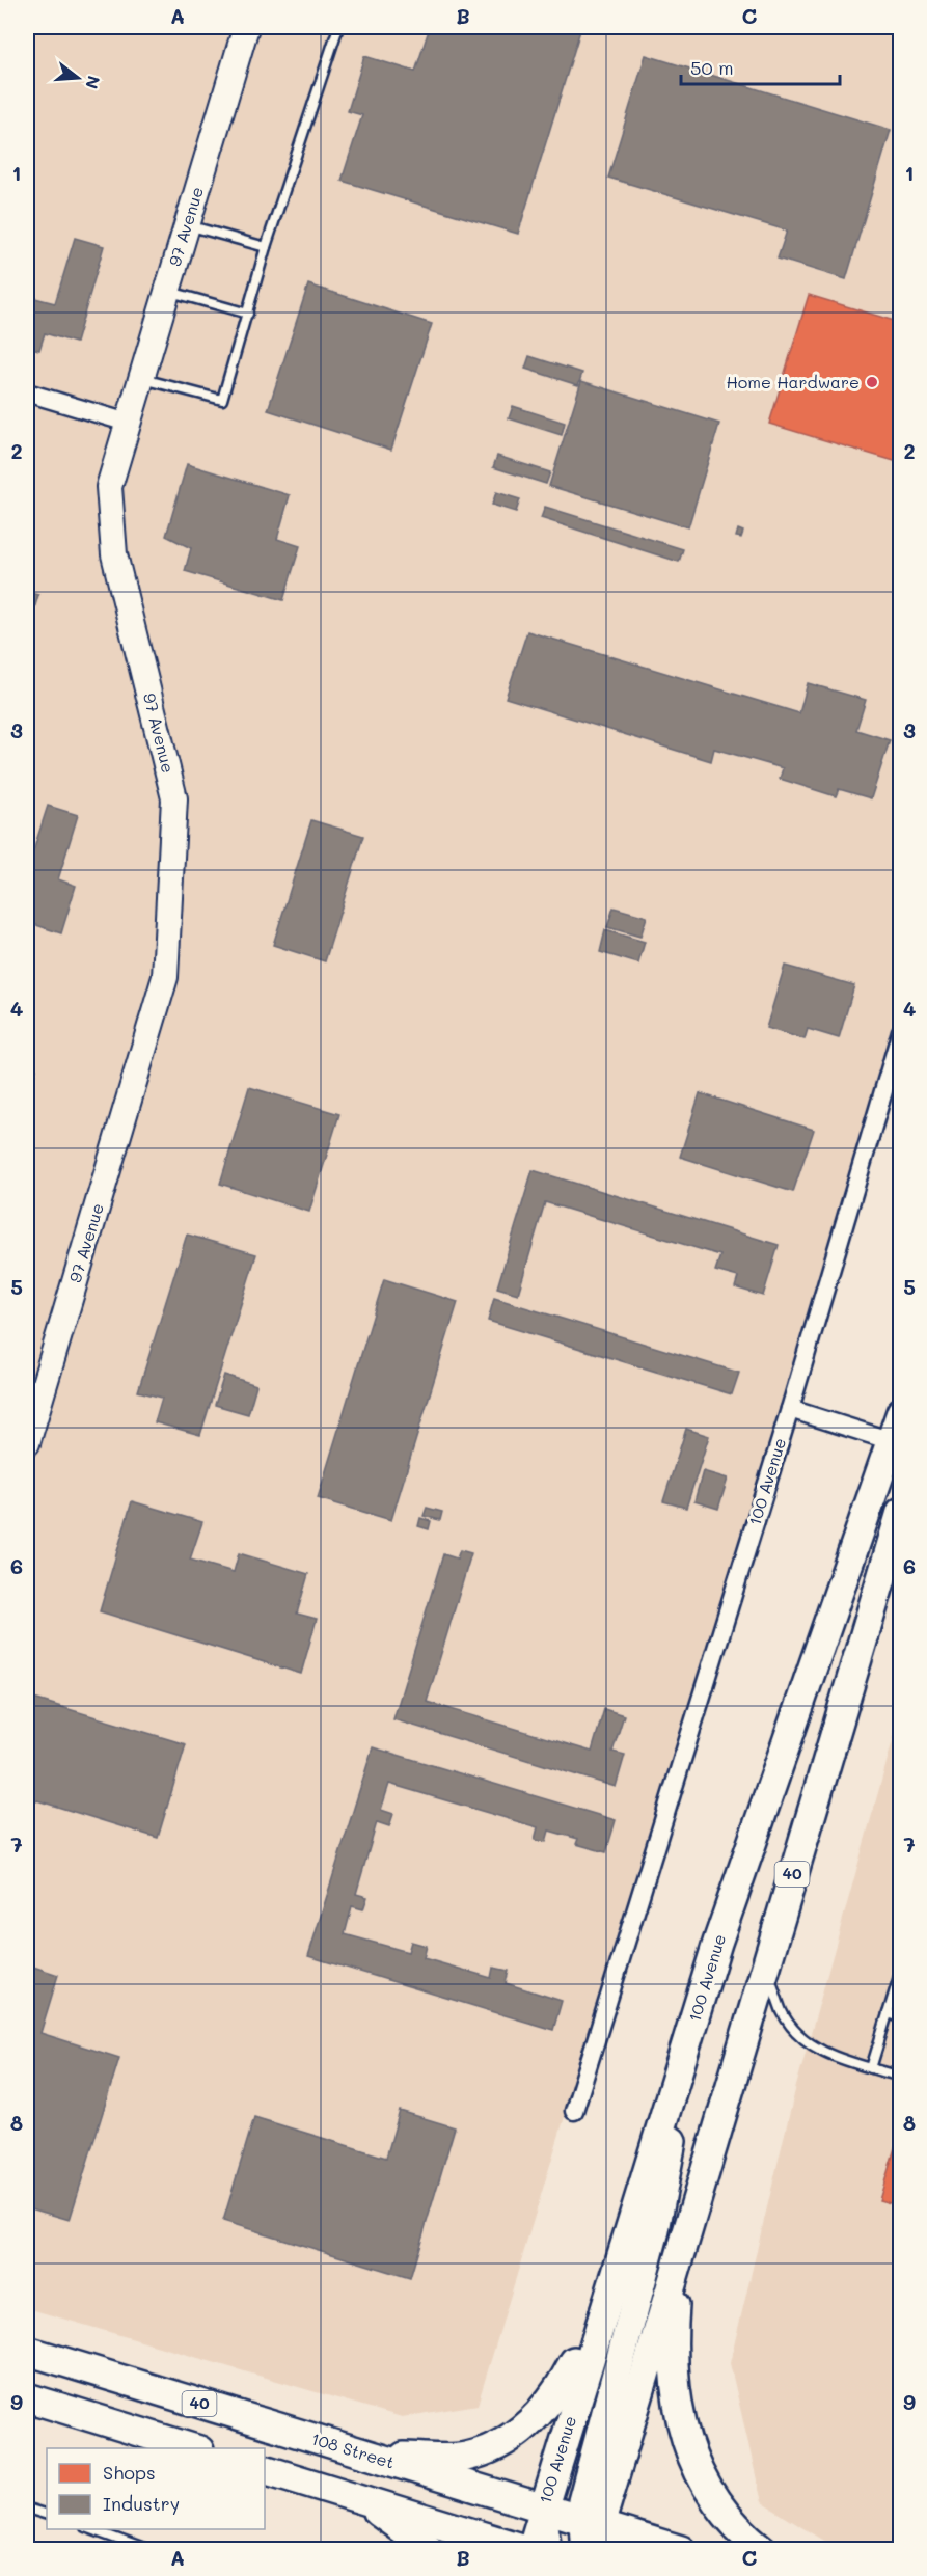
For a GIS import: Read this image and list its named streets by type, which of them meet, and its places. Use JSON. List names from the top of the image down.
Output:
{
  "streets": {
    "main road": ["100 Avenue", "40", "108 Street"],
    "street": ["97 Avenue"]
  },
  "crossings": [
    ["100 Avenue", "108 Street"],
    ["40", "108 Street"]
  ],
  "places": ["Home Hardware"],
  "legend": ["Shops", "Industry"],
  "scale_bar": "50 m",
  "north": "right",
  "grid": {
    "columns": ["A", "B", "C"],
    "rows": [
      "1",
      "2",
      "3",
      "4",
      "5",
      "6",
      "7",
      "8",
      "9"
    ]
  }
}
